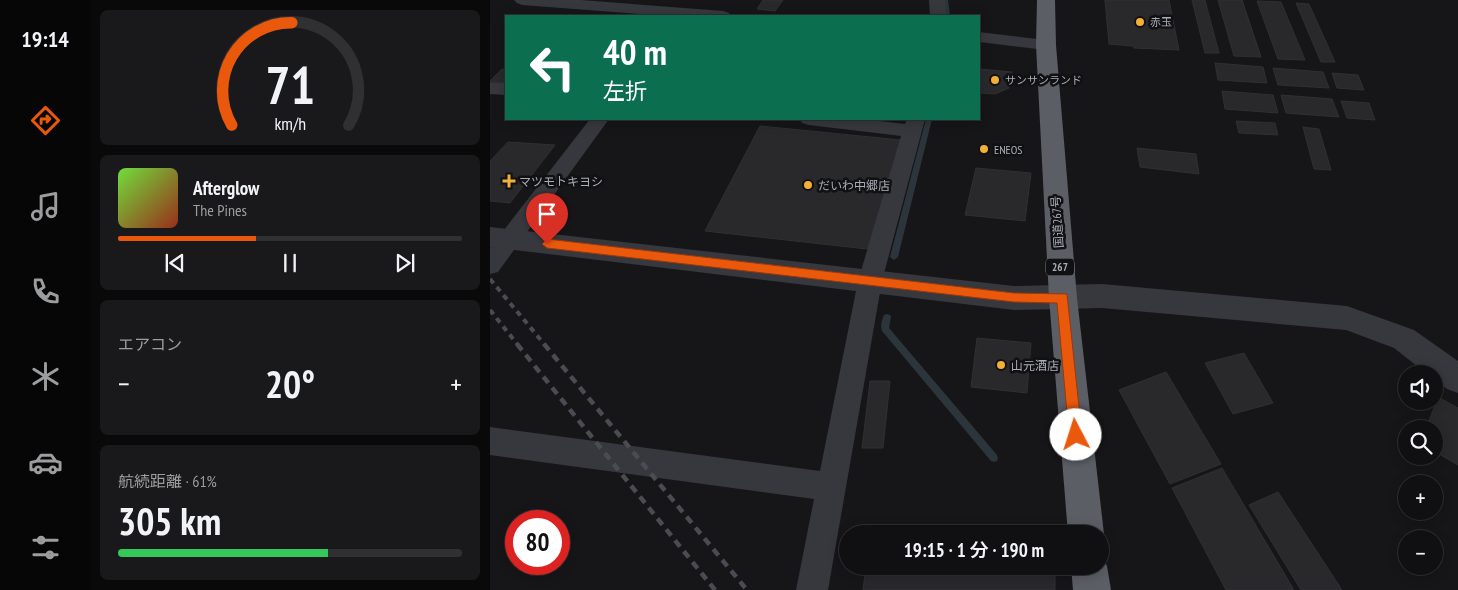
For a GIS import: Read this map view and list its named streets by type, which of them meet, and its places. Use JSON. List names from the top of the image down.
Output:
{
  "streets": {
    "highway": ["国道267号", "267"]
  },
  "places": {
    "other": [
      "赤玉",
      "サンサンランド",
      "ENEOS",
      "だいわ中郷店",
      "山元酒店"
    ],
    "health": ["マツモトキヨシ"]
  },
  "page": {
    "tabs": "19:14",
    "turn": ["40 m", "左折"],
    "song": ["Afterglow", "The Pines"],
    "tile": [
      "エアコン",
      ["航続距離 · 61%", "305 km"]
    ],
    "heat": ["−", "20°", "+"],
    "map_buttons": ["+", "−"],
    "limit": "80",
    "trip": "19:15 · 1 分 · 190 m",
    "gauge": ["71", "km/h"]
  }
}
